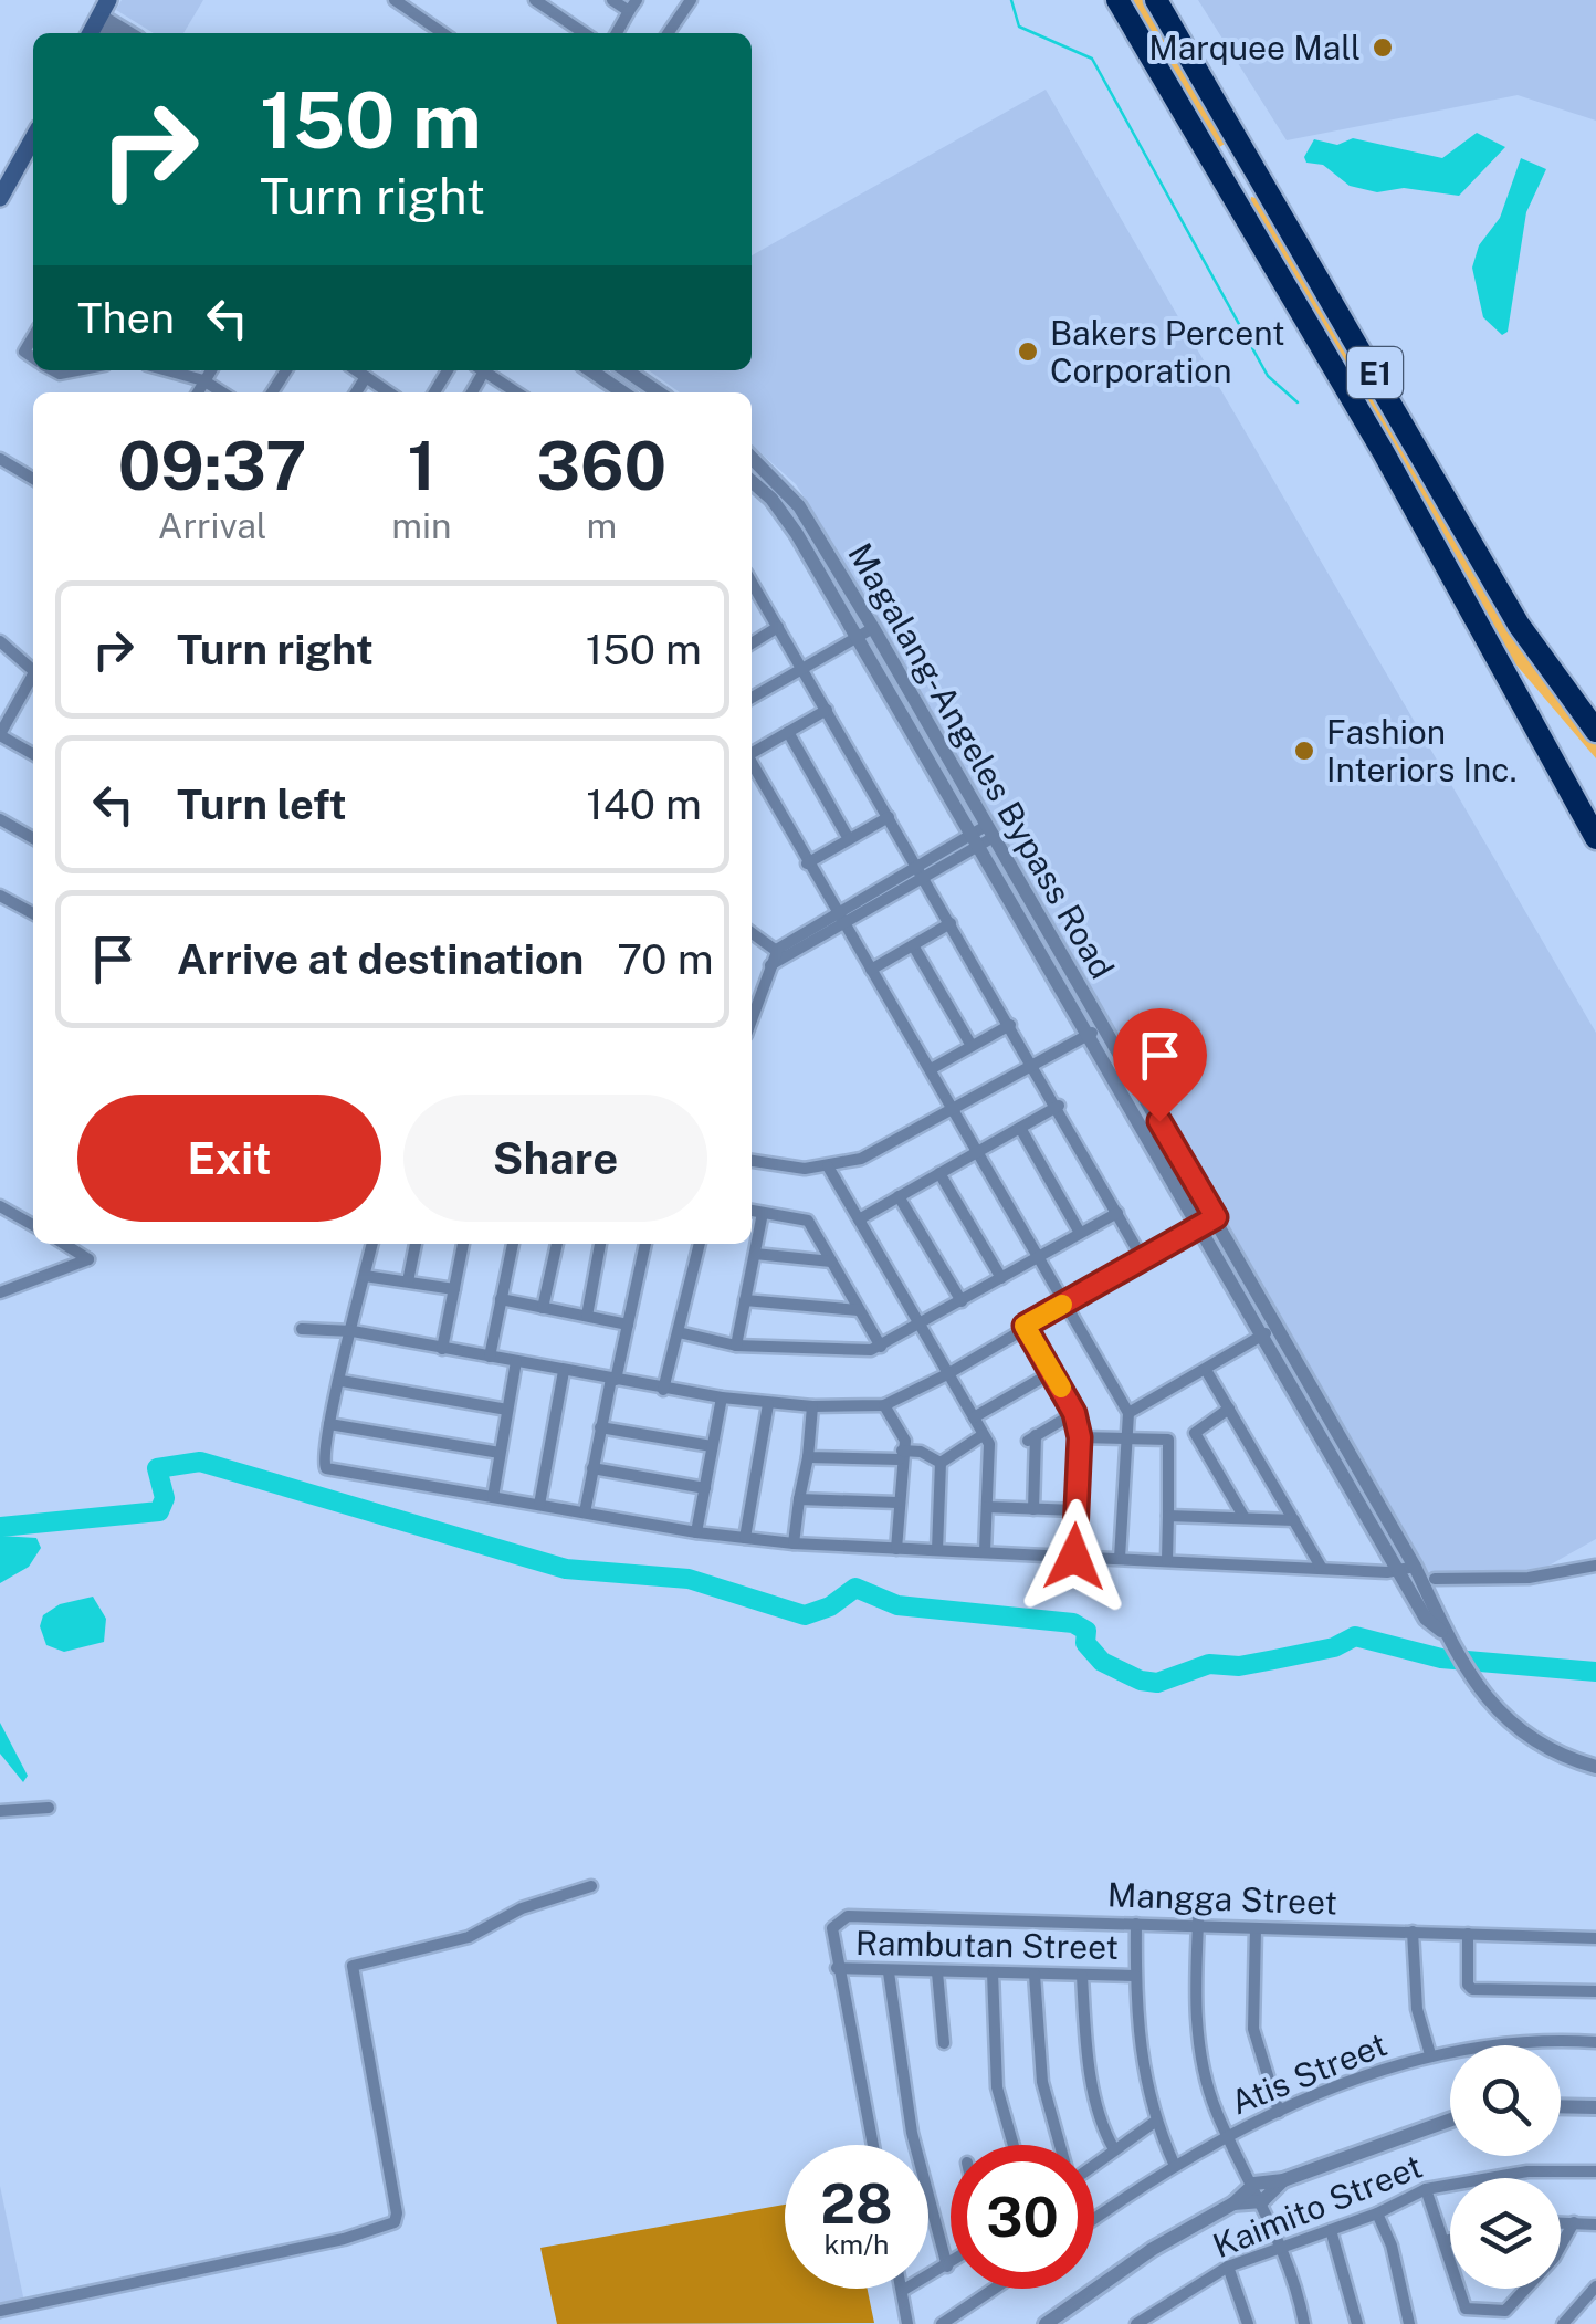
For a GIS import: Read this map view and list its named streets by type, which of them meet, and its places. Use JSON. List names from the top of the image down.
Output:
{
  "streets": {
    "highway": ["E1"],
    "street": [
      "Magalang-Angeles Bypass Road",
      "Mangga Street",
      "Rambutan Street",
      "Atis Street",
      "Kaimito Street"
    ]
  },
  "crossings": [
    ["Mangga Street", "Rambutan Street"]
  ],
  "places": ["Marquee Mall", "Bakers Percent Corporation", "Fashion Interiors Inc."],
  "page": {
    "turn": ["150 m", "Turn right"],
    "then": "Then",
    "eta": [
      "09:37",
      "Arrival",
      "1",
      "min",
      "360",
      "m"
    ],
    "list": [
      {
        "name": "Turn right",
        "value": "150 m"
      },
      {
        "name": "Turn left",
        "value": "140 m"
      },
      {
        "name": "Arrive at destination",
        "value": "70 m"
      }
    ],
    "buttons": ["Exit", "Share"],
    "speed": "28 km/h",
    "limit": "30"
  }
}
